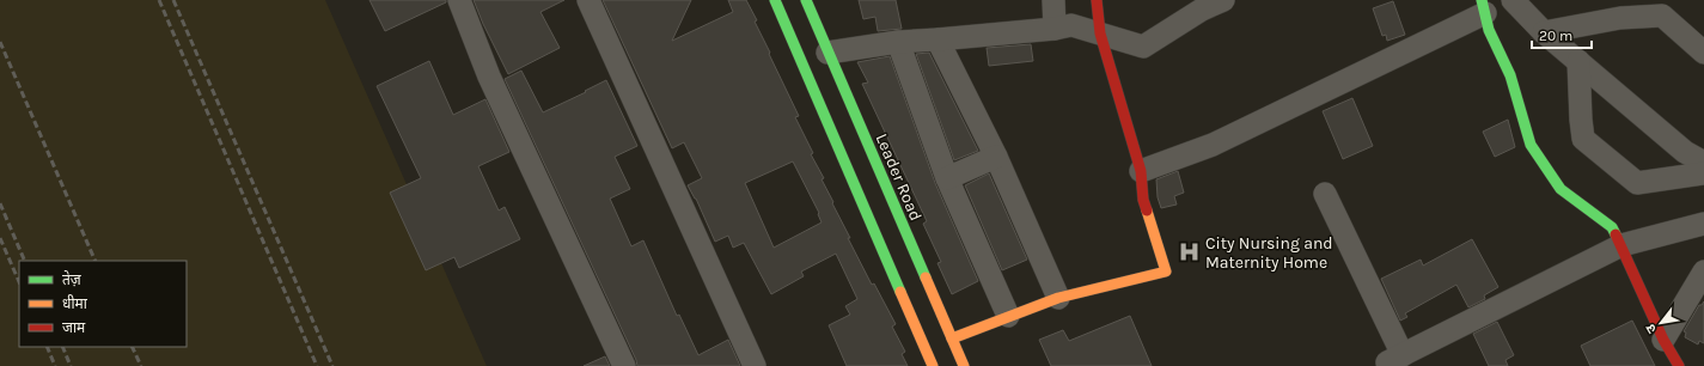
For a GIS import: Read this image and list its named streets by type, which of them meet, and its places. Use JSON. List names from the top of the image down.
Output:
{
  "streets": {
    "street": ["Leader Road"]
  },
  "places": {
    "hospital": ["City Nursing and Maternity Home"]
  },
  "legend": ["तेज़", "धीमा", "जाम"],
  "scale_bar": "20 m",
  "north": "bottom left"
}
